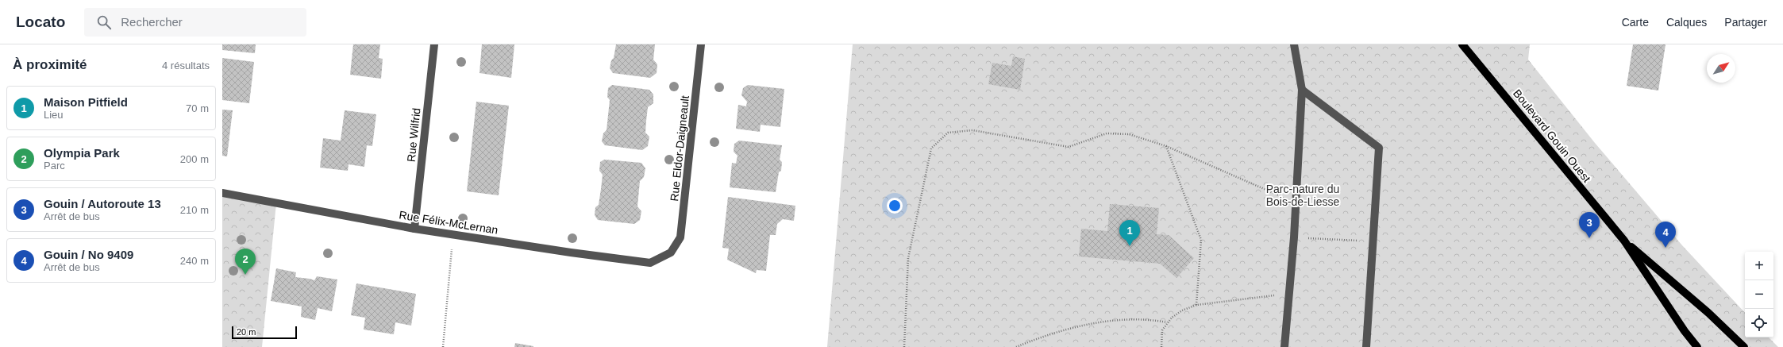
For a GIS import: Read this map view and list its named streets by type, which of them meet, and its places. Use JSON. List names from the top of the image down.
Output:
{
  "streets": {
    "main road": ["Boulevard Gouin Ouest"],
    "street": ["Rue Wilfrid", "Rue Eldor-Daigneault", "Rue Félix-McLernan"]
  },
  "crossings": [
    ["Rue Wilfrid", "Rue Félix-McLernan"],
    ["Rue Eldor-Daigneault", "Rue Félix-McLernan"]
  ],
  "parks": ["Parc-nature du Bois-de-Liesse"],
  "scale_bar": "20 m",
  "north": "top right",
  "page": {
    "header": "Locato",
    "search": "Rechercher",
    "nav": ["Carte", "Calques", "Partager"],
    "heading": ["À proximité", "4 résultats"],
    "list": [
      {
        "mark": "1",
        "name": "Maison Pitfield",
        "note": "Lieu",
        "value": "70 m"
      },
      {
        "mark": "2",
        "name": "Olympia Park",
        "note": "Parc",
        "value": "200 m"
      },
      {
        "mark": "3",
        "name": "Gouin / Autoroute 13",
        "note": "Arrêt de bus",
        "value": "210 m"
      },
      {
        "mark": "4",
        "name": "Gouin / No 9409",
        "note": "Arrêt de bus",
        "value": "240 m"
      }
    ],
    "pins": [
      "3",
      "1",
      "4",
      "2"
    ],
    "map_buttons": ["+", "−"],
    "scale": "20 m"
  }
}
